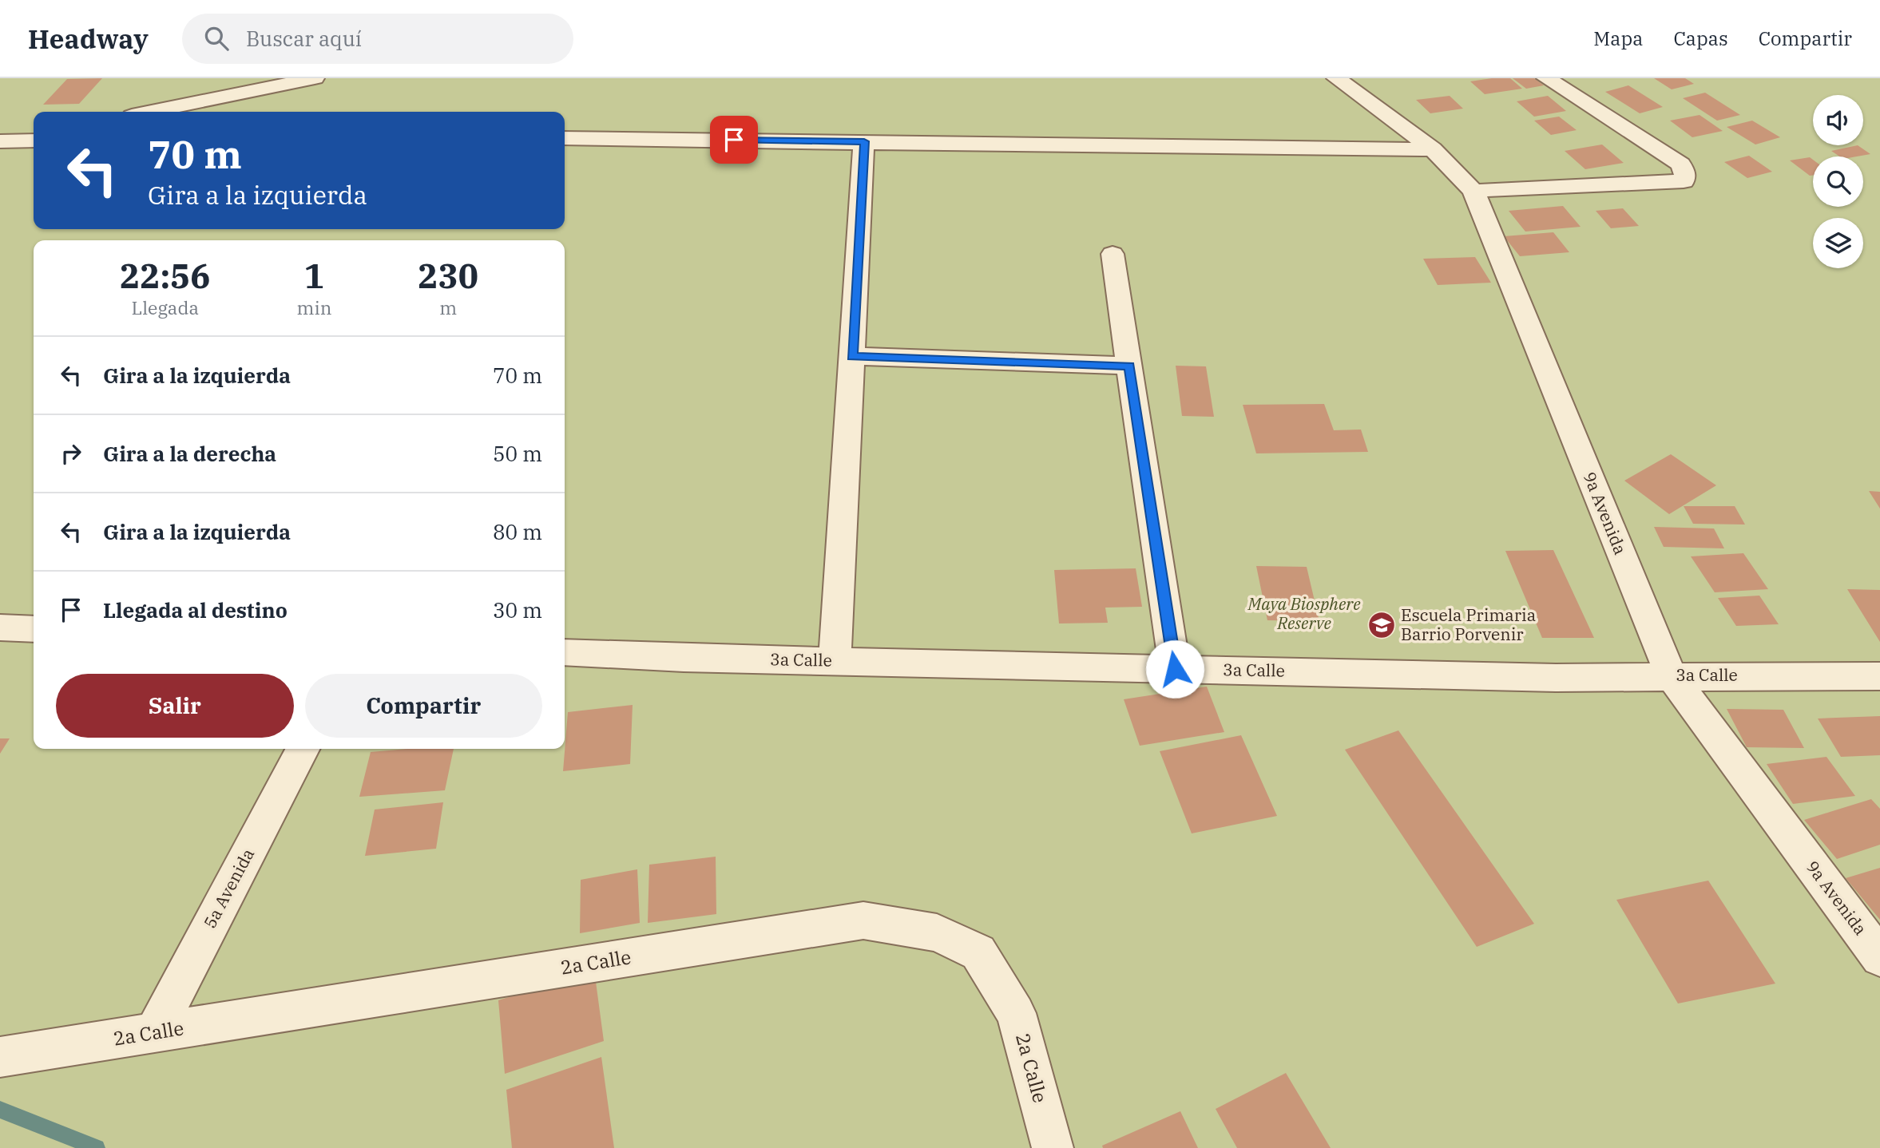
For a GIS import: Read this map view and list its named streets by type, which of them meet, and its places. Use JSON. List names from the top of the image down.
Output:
{
  "streets": {
    "street": [
      "9a Avenida",
      "3a Calle",
      "5a Avenida",
      "2a Calle"
    ]
  },
  "crossings": [
    ["9a Avenida", "3a Calle"],
    ["5a Avenida", "2a Calle"]
  ],
  "parks": ["Maya Biosphere Reserve"],
  "places": {
    "school or university": ["Escuela Primaria Barrio Porvenir"]
  },
  "page": {
    "header": "Headway",
    "search": "Buscar aquí",
    "nav": ["Mapa", "Capas", "Compartir"],
    "turn": ["70 m", "Gira a la izquierda"],
    "eta": [
      "22:56",
      "Llegada",
      "1",
      "min",
      "230",
      "m"
    ],
    "list": [
      {
        "name": "Gira a la izquierda",
        "value": "70 m"
      },
      {
        "name": "Gira a la derecha",
        "value": "50 m"
      },
      {
        "name": "Gira a la izquierda",
        "value": "80 m"
      },
      {
        "name": "Llegada al destino",
        "value": "30 m"
      }
    ],
    "buttons": ["Salir", "Compartir"]
  }
}
